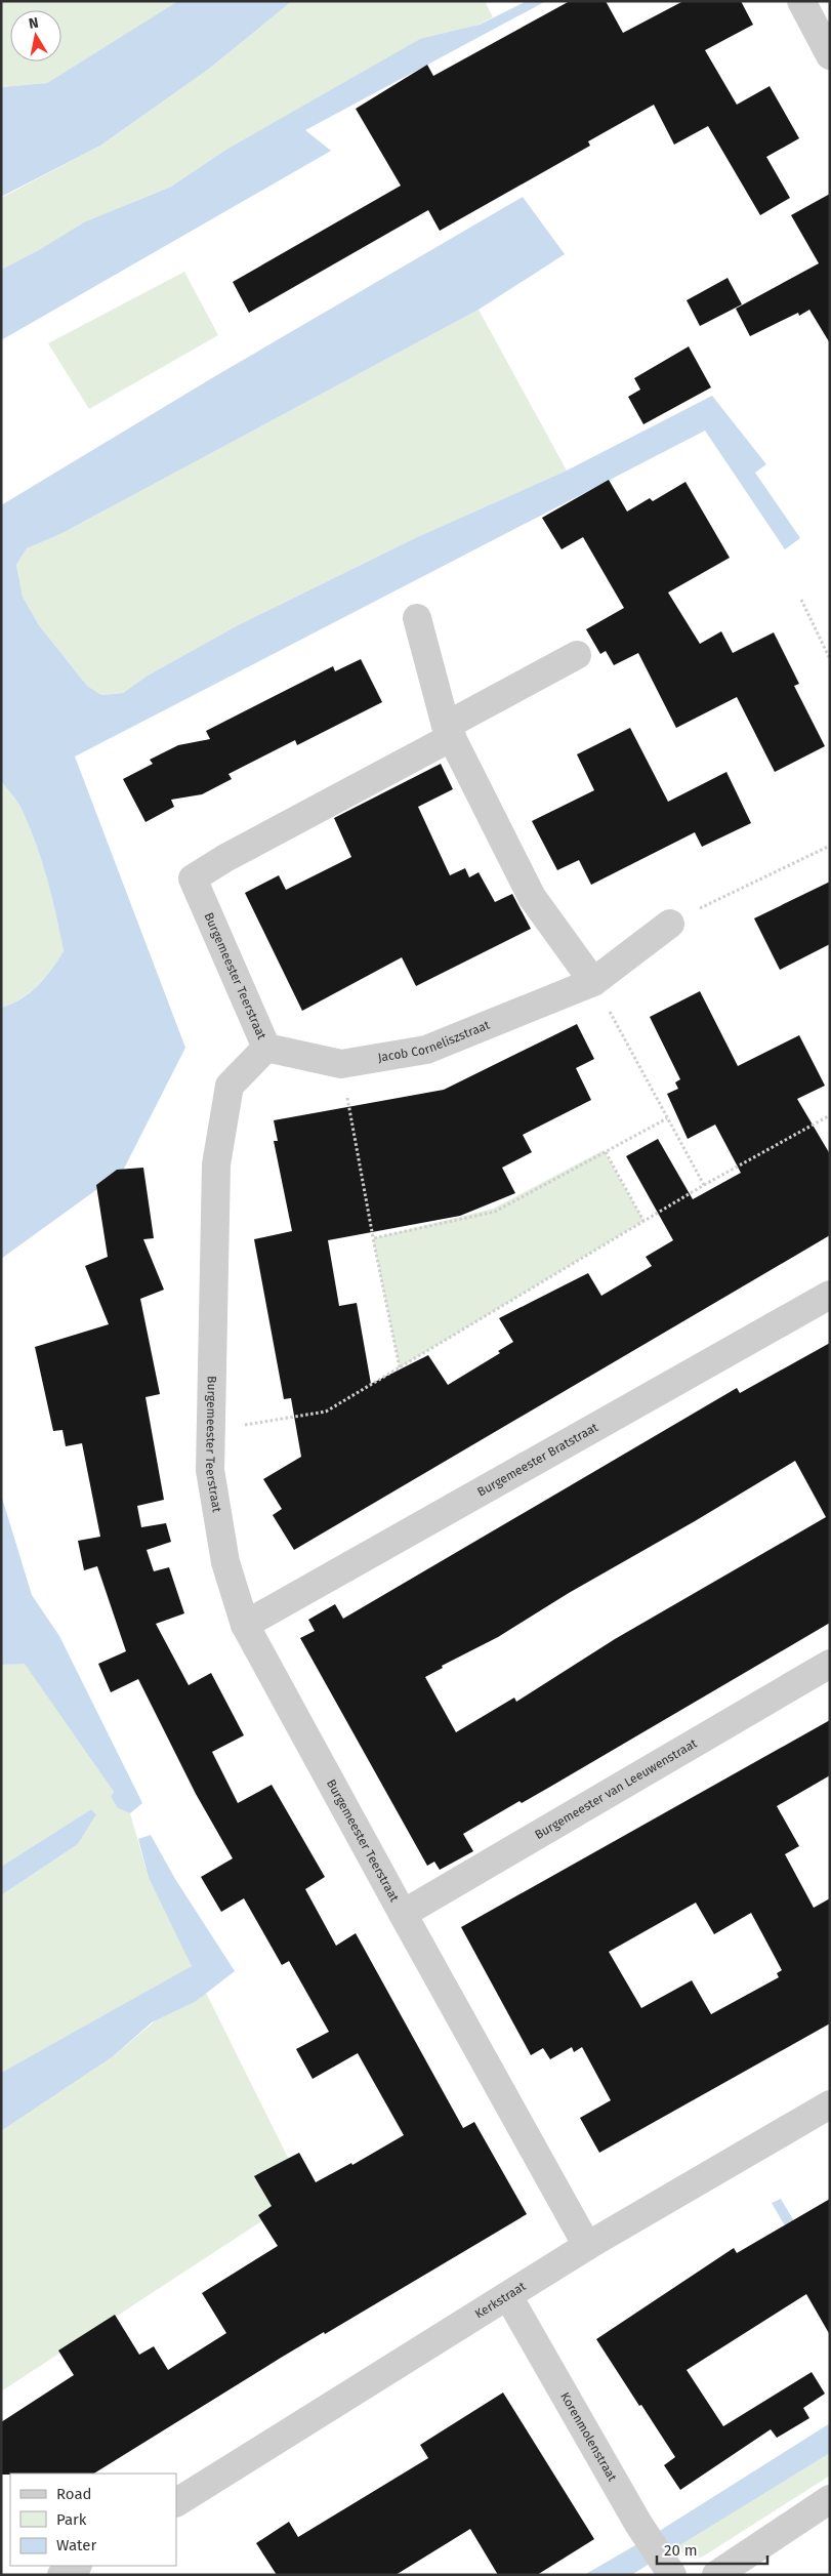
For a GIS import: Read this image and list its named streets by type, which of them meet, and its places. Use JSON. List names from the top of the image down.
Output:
{
  "streets": {
    "street": [
      "Burgemeester Teerstraat",
      "Jacob Corneliszstraat",
      "Burgemeester Bratstraat",
      "Burgemeester van Leeuwenstraat",
      "Kerkstraat",
      "Korenmolenstraat"
    ]
  },
  "crossings": [
    ["Burgemeester Teerstraat", "Jacob Corneliszstraat"],
    ["Burgemeester Teerstraat", "Burgemeester Bratstraat"],
    ["Burgemeester Teerstraat", "Burgemeester van Leeuwenstraat"],
    ["Burgemeester Teerstraat", "Kerkstraat"],
    ["Kerkstraat", "Korenmolenstraat"]
  ],
  "legend": ["Road", "Park", "Water"],
  "scale_bar": "20 m",
  "north": "top"
}
